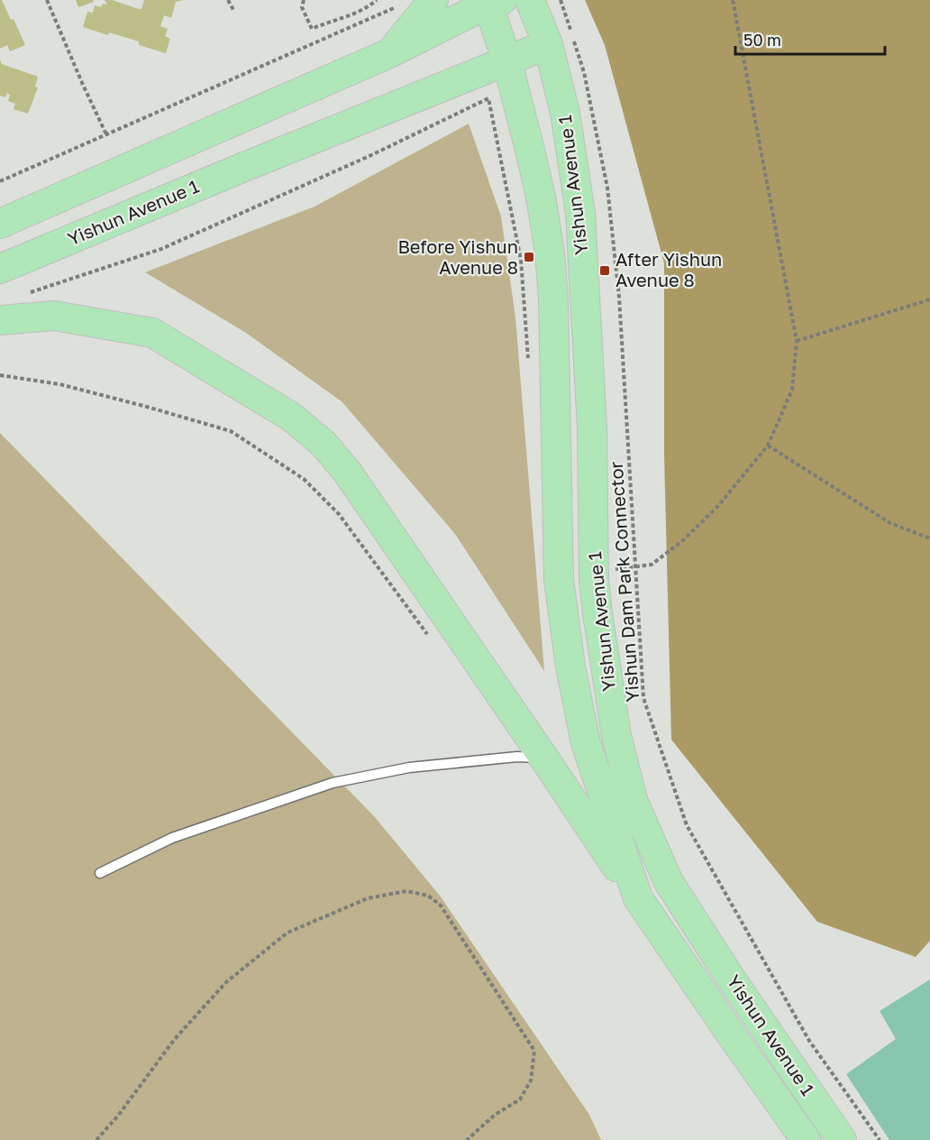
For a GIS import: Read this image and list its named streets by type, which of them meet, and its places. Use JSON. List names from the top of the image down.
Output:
{
  "streets": {
    "main road": ["Yishun Avenue 1"],
    "path": ["Yishun Dam Park Connector"]
  },
  "places": {
    "transit": ["Before Yishun Avenue 8", "After Yishun Avenue 8"]
  },
  "scale_bar": "50 m"
}
